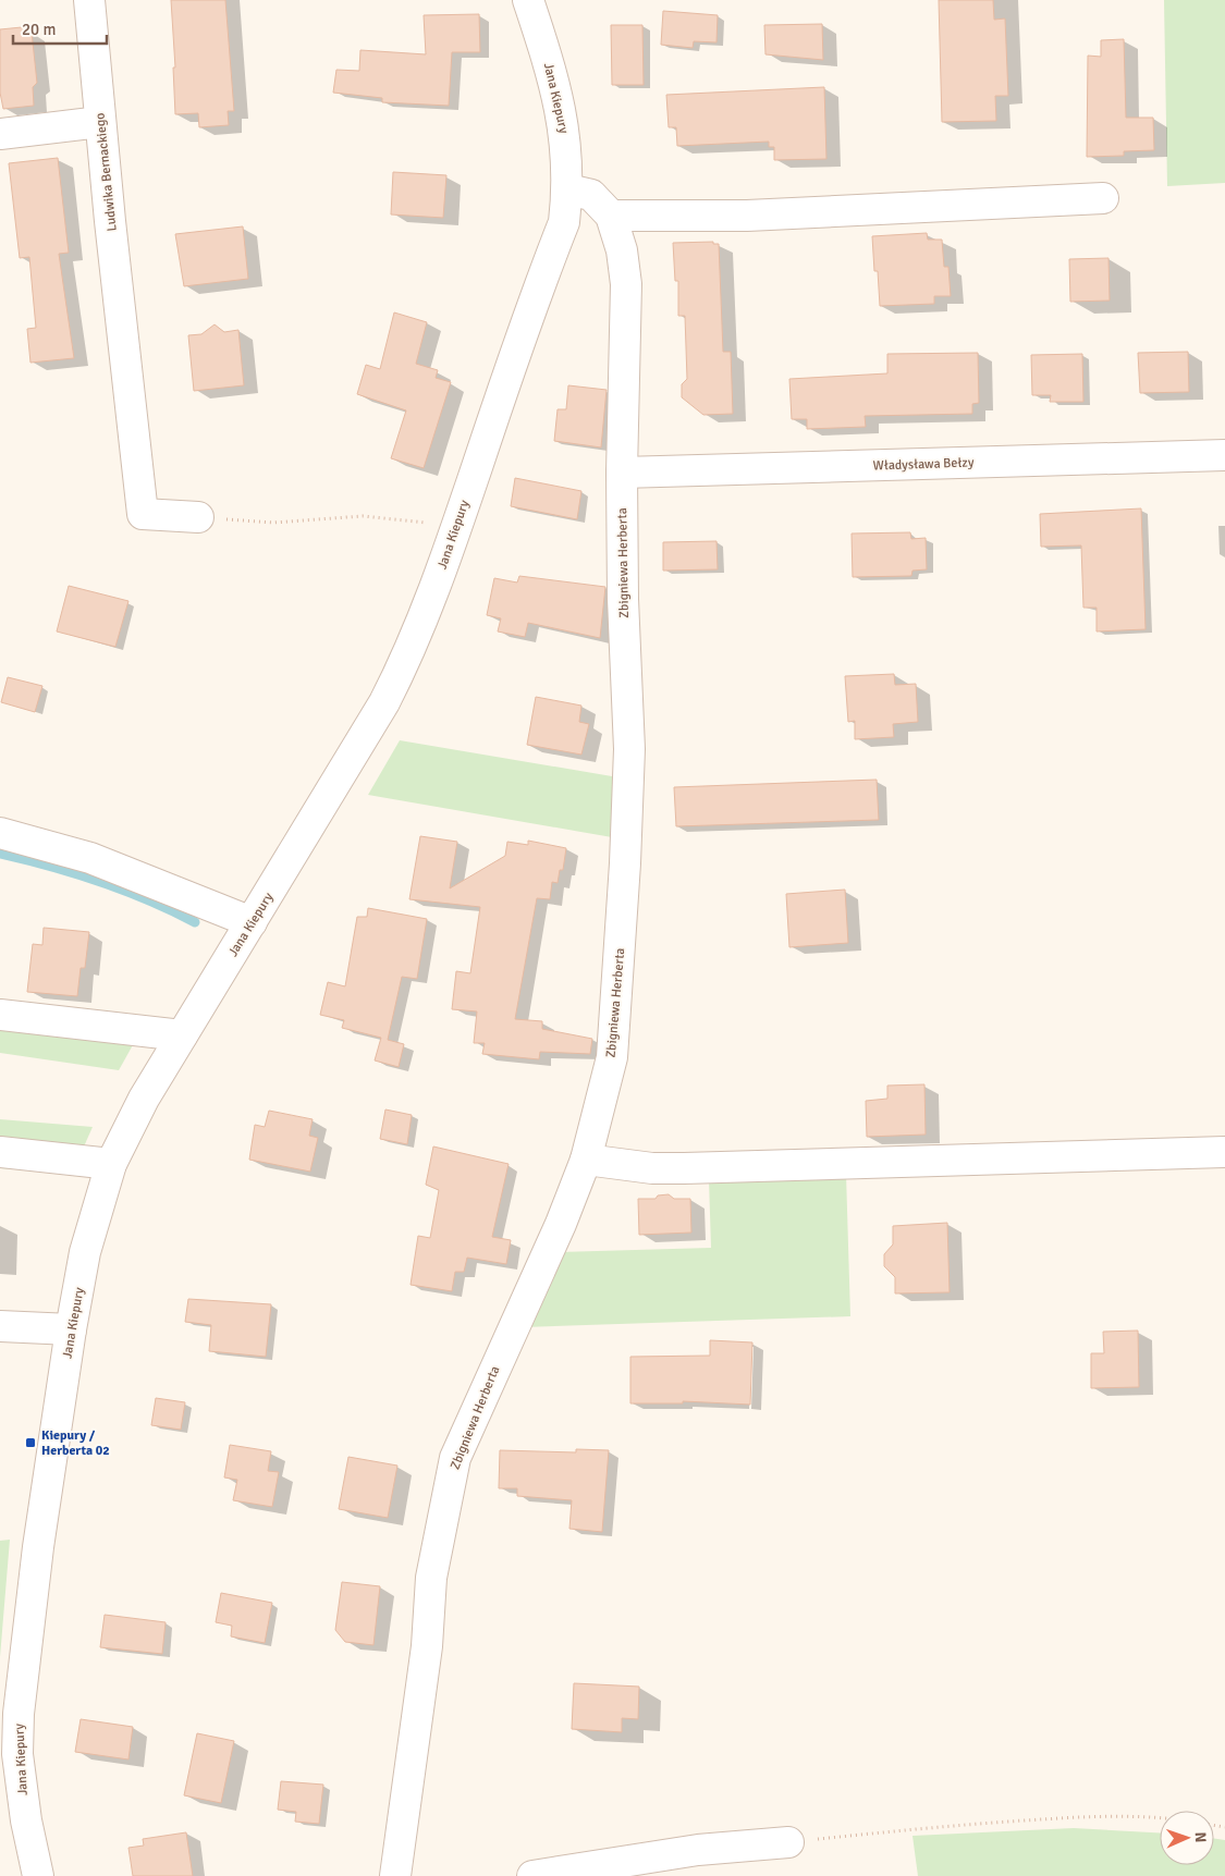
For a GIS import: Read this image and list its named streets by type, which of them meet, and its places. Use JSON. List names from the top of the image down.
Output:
{
  "streets": {
    "street": [
      "Jana Kiepury",
      "Ludwika Bernackiego",
      "Władysława Bełzy",
      "Zbigniewa Herberta"
    ]
  },
  "crossings": [
    ["Jana Kiepury", "Zbigniewa Herberta"],
    ["Władysława Bełzy", "Zbigniewa Herberta"]
  ],
  "places": {
    "transit": ["Kiepury / Herberta 02"]
  },
  "scale_bar": "20 m",
  "north": "right"
}
